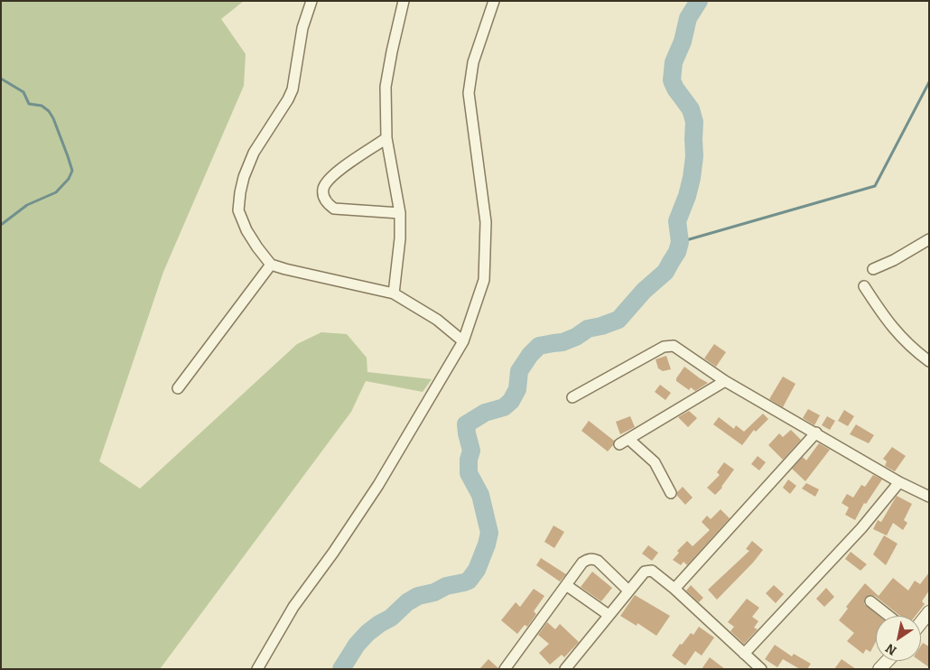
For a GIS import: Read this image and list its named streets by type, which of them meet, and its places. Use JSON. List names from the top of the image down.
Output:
{
  "north": "bottom left"
}
